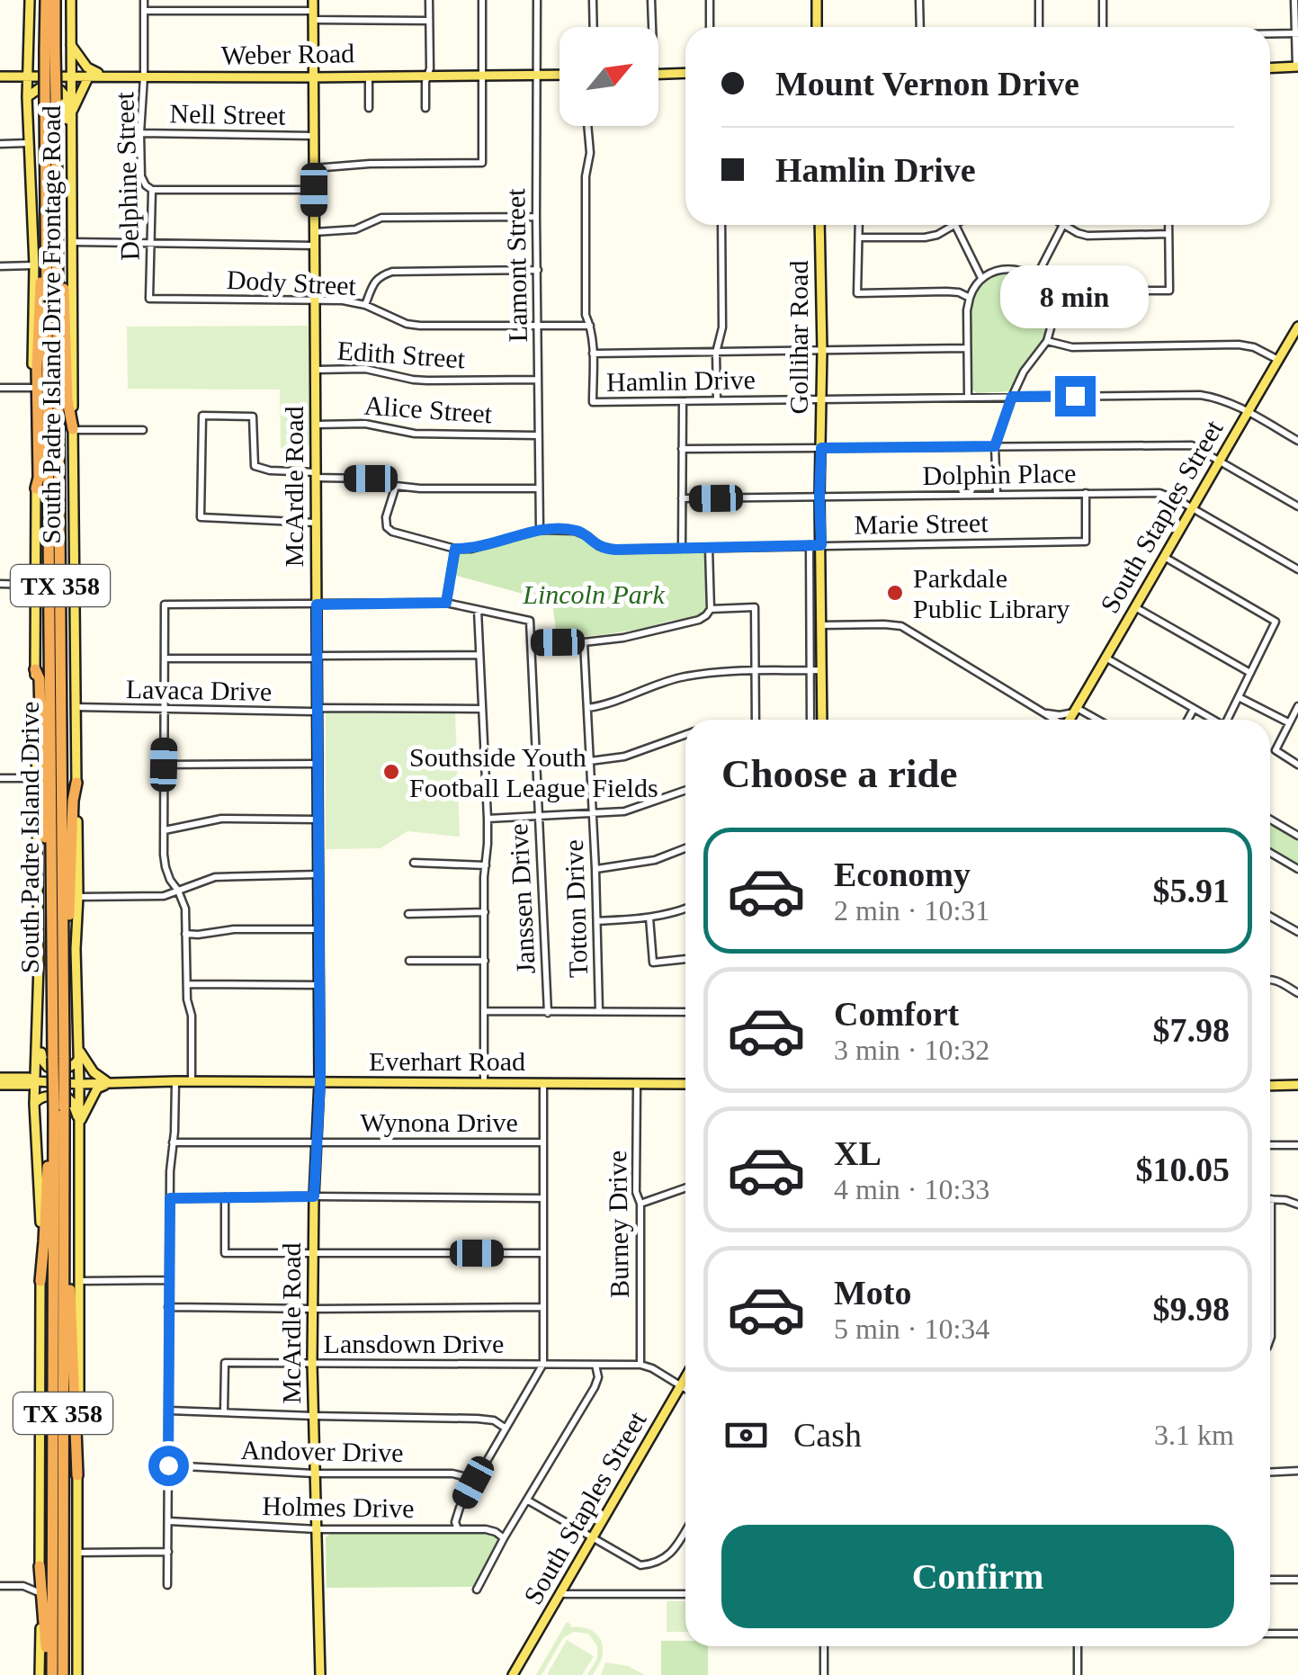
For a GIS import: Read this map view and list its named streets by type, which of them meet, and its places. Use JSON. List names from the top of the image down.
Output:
{
  "streets": {
    "highway": ["TX 358", "South Padre Island Drive"],
    "main road": [
      "Weber Road",
      "South Padre Island Drive Frontage Road",
      "Gollihar Road",
      "McArdle Road",
      "South Staples Street",
      "Everhart Road"
    ],
    "street": [
      "Nell Street",
      "Delphine Street",
      "Lamont Street",
      "Dody Street",
      "Edith Street",
      "Hamlin Drive",
      "Alice Street",
      "Dolphin Place",
      "Marie Street",
      "Lavaca Drive",
      "Janssen Drive",
      "Totton Drive",
      "Wynona Drive",
      "Burney Drive",
      "Lansdown Drive",
      "Andover Drive",
      "Holmes Drive"
    ]
  },
  "crossings": [
    ["Weber Road", "Delphine Street"],
    ["Weber Road", "Lamont Street"],
    ["Weber Road", "South Padre Island Drive Frontage Road"],
    ["Weber Road", "McArdle Road"],
    ["Nell Street", "Delphine Street"],
    ["Nell Street", "McArdle Road"],
    ["Delphine Street", "Dody Street"],
    ["Lamont Street", "Dody Street"],
    ["Lamont Street", "Edith Street"],
    ["Lamont Street", "Alice Street"],
    ["Lamont Street", "Marie Street"],
    ["Dody Street", "McArdle Road"],
    ["South Padre Island Drive Frontage Road", "Lavaca Drive"],
    ["South Padre Island Drive Frontage Road", "Everhart Road"],
    ["Gollihar Road", "Hamlin Drive"],
    ["Gollihar Road", "Dolphin Place"],
    ["Gollihar Road", "Marie Street"],
    ["Edith Street", "McArdle Road"],
    ["Hamlin Drive", "South Staples Street"],
    ["Alice Street", "McArdle Road"],
    ["Dolphin Place", "South Staples Street"],
    ["Dolphin Place", "Marie Street"],
    ["McArdle Road", "Lavaca Drive"],
    ["McArdle Road", "Everhart Road"],
    ["McArdle Road", "Wynona Drive"],
    ["McArdle Road", "Lansdown Drive"],
    ["McArdle Road", "Andover Drive"],
    ["McArdle Road", "Holmes Drive"],
    ["South Staples Street", "Lansdown Drive"],
    ["Everhart Road", "Burney Drive"],
    ["Burney Drive", "Lansdown Drive"]
  ],
  "parks": ["Lincoln Park"],
  "places": ["Parkdale Public Library", "Southside Youth Football League Fields"],
  "north": "top right",
  "page": {
    "banner": ["Mount Vernon Drive", "Hamlin Drive"],
    "bubble": "8 min",
    "heading": "Choose a ride",
    "list": [
      {
        "name": "Economy",
        "note": "2 min · 10:31",
        "value": "$5.91"
      },
      {
        "name": "Comfort",
        "note": "3 min · 10:32",
        "value": "$7.98"
      },
      {
        "name": "XL",
        "note": "4 min · 10:33",
        "value": "$10.05"
      },
      {
        "name": "Moto",
        "note": "5 min · 10:34",
        "value": "$9.98"
      }
    ],
    "pay": ["Cash", "3.1 km"],
    "buttons": "Confirm"
  }
}
